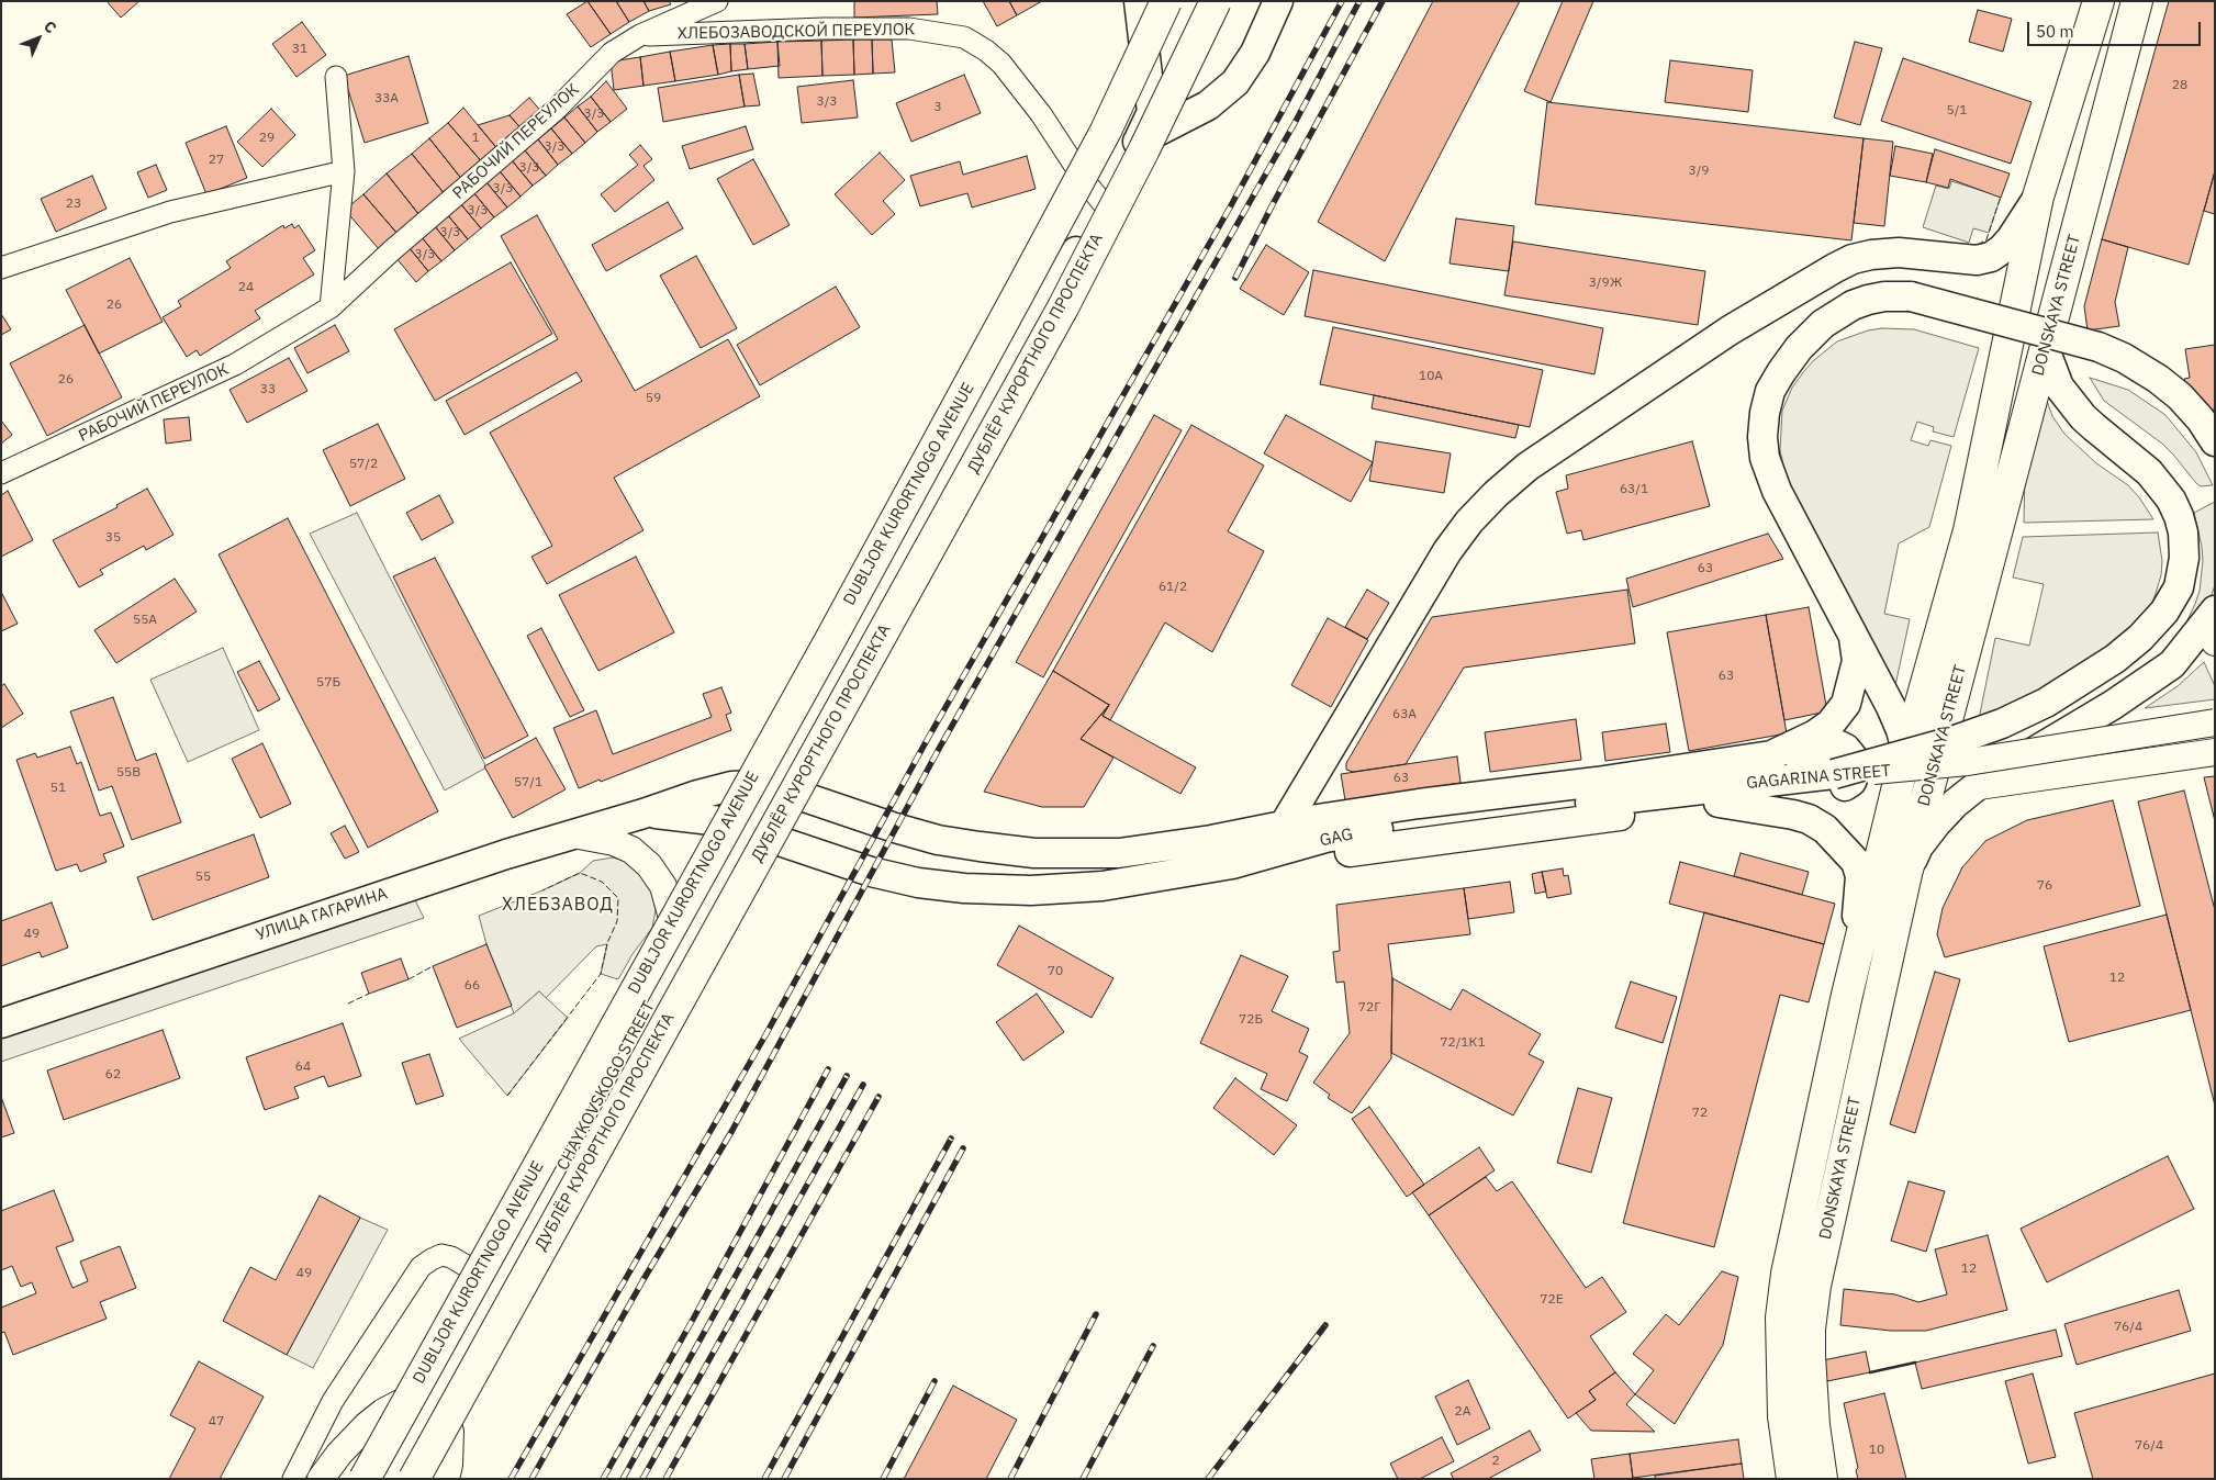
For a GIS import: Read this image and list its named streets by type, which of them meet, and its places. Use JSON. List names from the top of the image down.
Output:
{
  "streets": {
    "main road": [
      "DONSKAYA STREET",
      "ДУБЛЁР КУРОРТНОГО ПРОСПЕКТА",
      "DUBLJOR KURORTNOGO AVENUE",
      "GAGARINA STREET",
      "GAG",
      "УЛИЦА ГАГАРИНА",
      "CHAYKOVSKOGO STREET"
    ],
    "street": ["ХЛЕБОЗАВОДСКОЙ ПЕРЕУЛОК", "РАБОЧИЙ ПЕРЕУЛОК"]
  },
  "crossings": [
    ["ХЛЕБОЗАВОДСКОЙ ПЕРЕУЛОК", "РАБОЧИЙ ПЕРЕУЛОК"],
    ["GAGARINA STREET", "GAG"]
  ],
  "districts": ["ХЛЕБЗАВОД"],
  "house_numbers": [
    "31",
    "28",
    "33А",
    "3/3",
    "3",
    "5/1",
    "3/3",
    "29",
    "1",
    "3/3",
    "27",
    "3/3",
    "3/9",
    "3/3",
    "23",
    "3/3",
    "3/3",
    "3/3",
    "3/9Ж",
    "24",
    "26",
    "10А",
    "26",
    "33",
    "59",
    "57/2",
    "63/1",
    "35",
    "63",
    "61/2",
    "55А",
    "63",
    "57Б",
    "63А",
    "55В",
    "63",
    "57/1",
    "51",
    "55",
    "76",
    "49",
    "70",
    "12",
    "66",
    "72Г",
    "72Б",
    "72/1К1",
    "64",
    "62",
    "72",
    "12",
    "49",
    "72Е",
    "76/4",
    "2А",
    "47",
    "76/4",
    "10",
    "2"
  ],
  "scale_bar": "50 m",
  "north": "top right"
}
